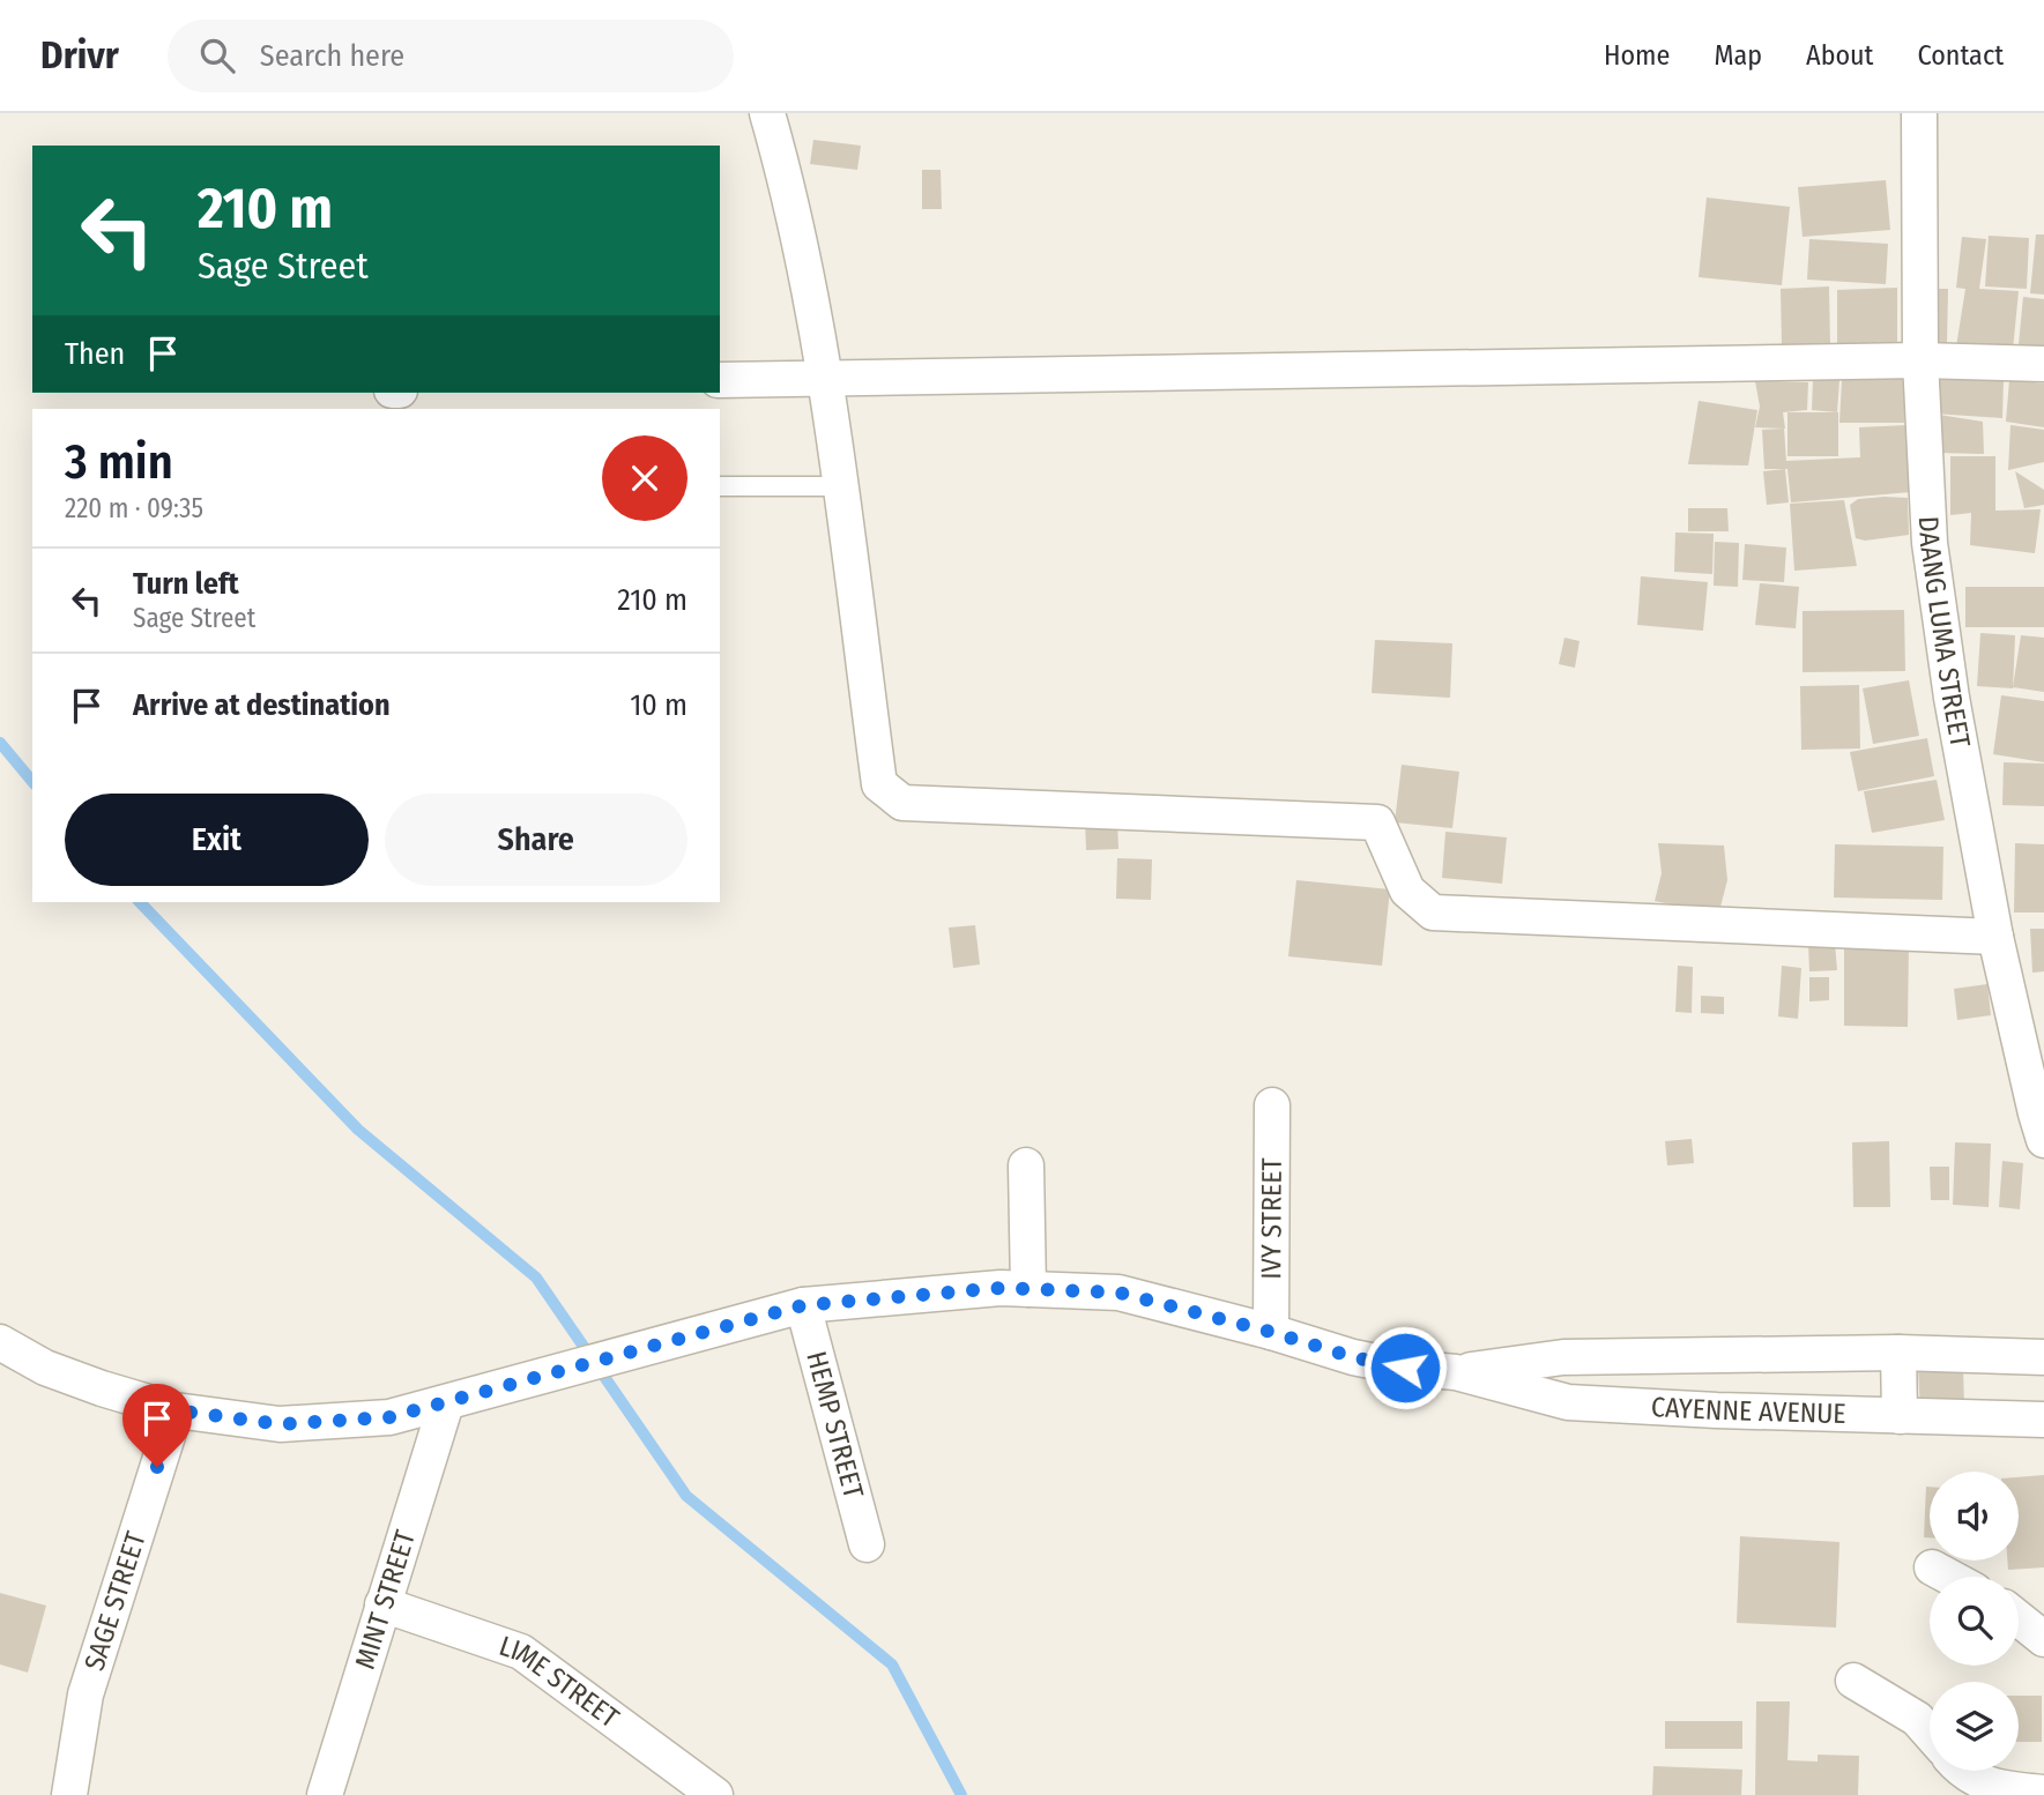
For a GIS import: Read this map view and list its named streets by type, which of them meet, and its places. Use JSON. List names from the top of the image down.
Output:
{
  "streets": {
    "street": [
      "DAANG LUMA STREET",
      "IVY STREET",
      "CAYENNE AVENUE",
      "HEMP STREET",
      "MINT STREET",
      "SAGE STREET",
      "LIME STREET"
    ]
  },
  "crossings": [
    ["IVY STREET", "CAYENNE AVENUE"],
    ["CAYENNE AVENUE", "HEMP STREET"],
    ["CAYENNE AVENUE", "MINT STREET"],
    ["CAYENNE AVENUE", "SAGE STREET"],
    ["MINT STREET", "LIME STREET"]
  ],
  "page": {
    "header": "Drivr",
    "search": "Search here",
    "nav": [
      "Home",
      "Map",
      "About",
      "Contact"
    ],
    "turn": ["210 m", "Sage Street"],
    "then": "Then",
    "heading": ["3 min", "220 m · 09:35"],
    "list": [
      {
        "name": "Turn left",
        "note": "Sage Street",
        "value": "210 m"
      },
      {
        "name": "Arrive at destination",
        "value": "10 m"
      }
    ],
    "buttons": ["Exit", "Share"]
  }
}
